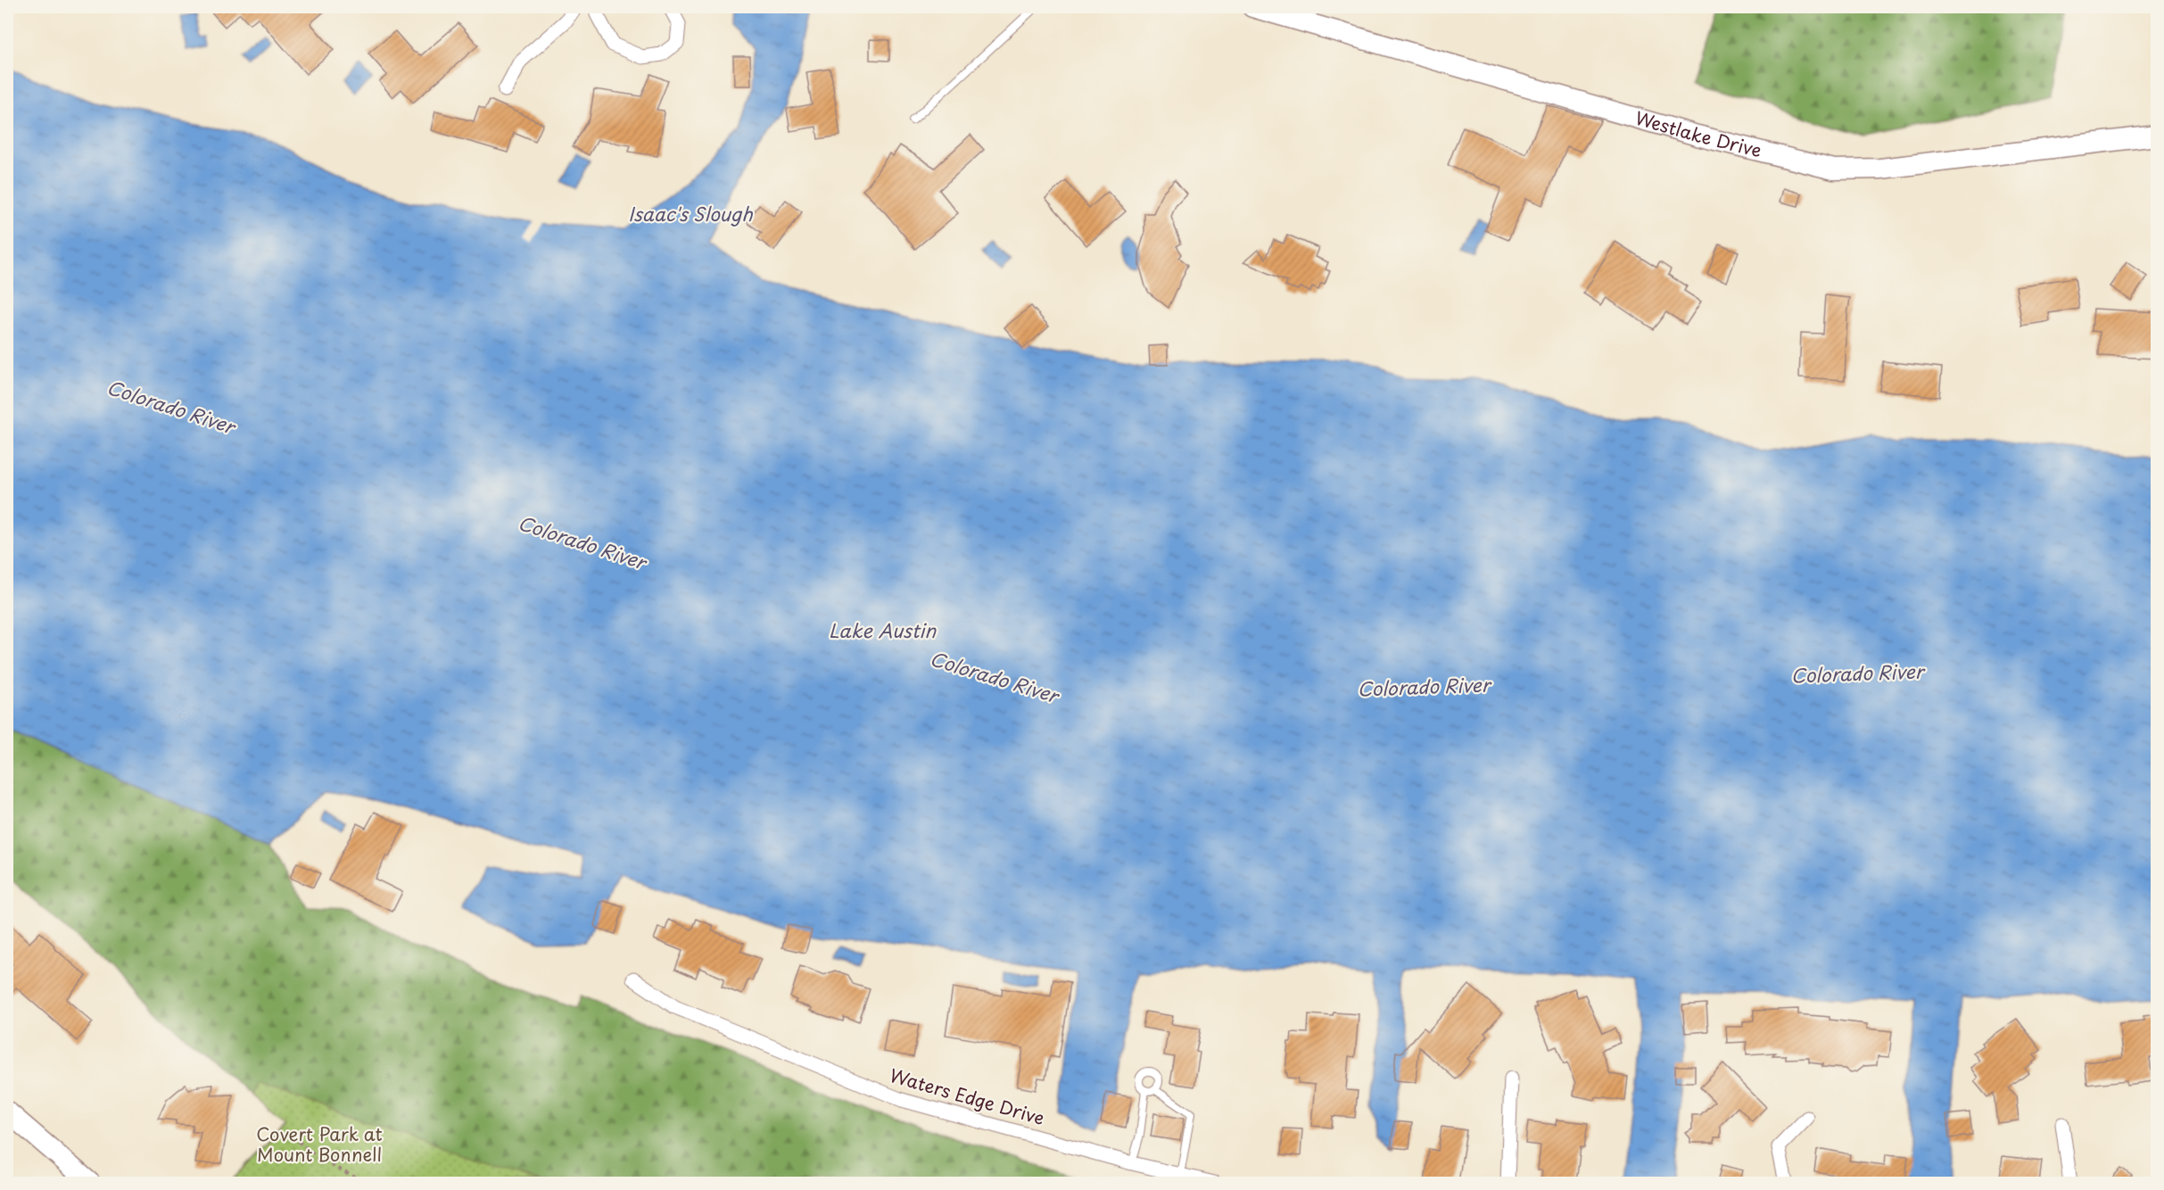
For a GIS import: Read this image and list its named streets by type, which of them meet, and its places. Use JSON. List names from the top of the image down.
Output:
{
  "streets": {
    "street": ["Westlake Drive", "Waters Edge Drive"]
  },
  "water": ["Isaac's Slough", "Colorado River", "Lake Austin"],
  "parks": ["Covert Park at Mount Bonnell"]
}
